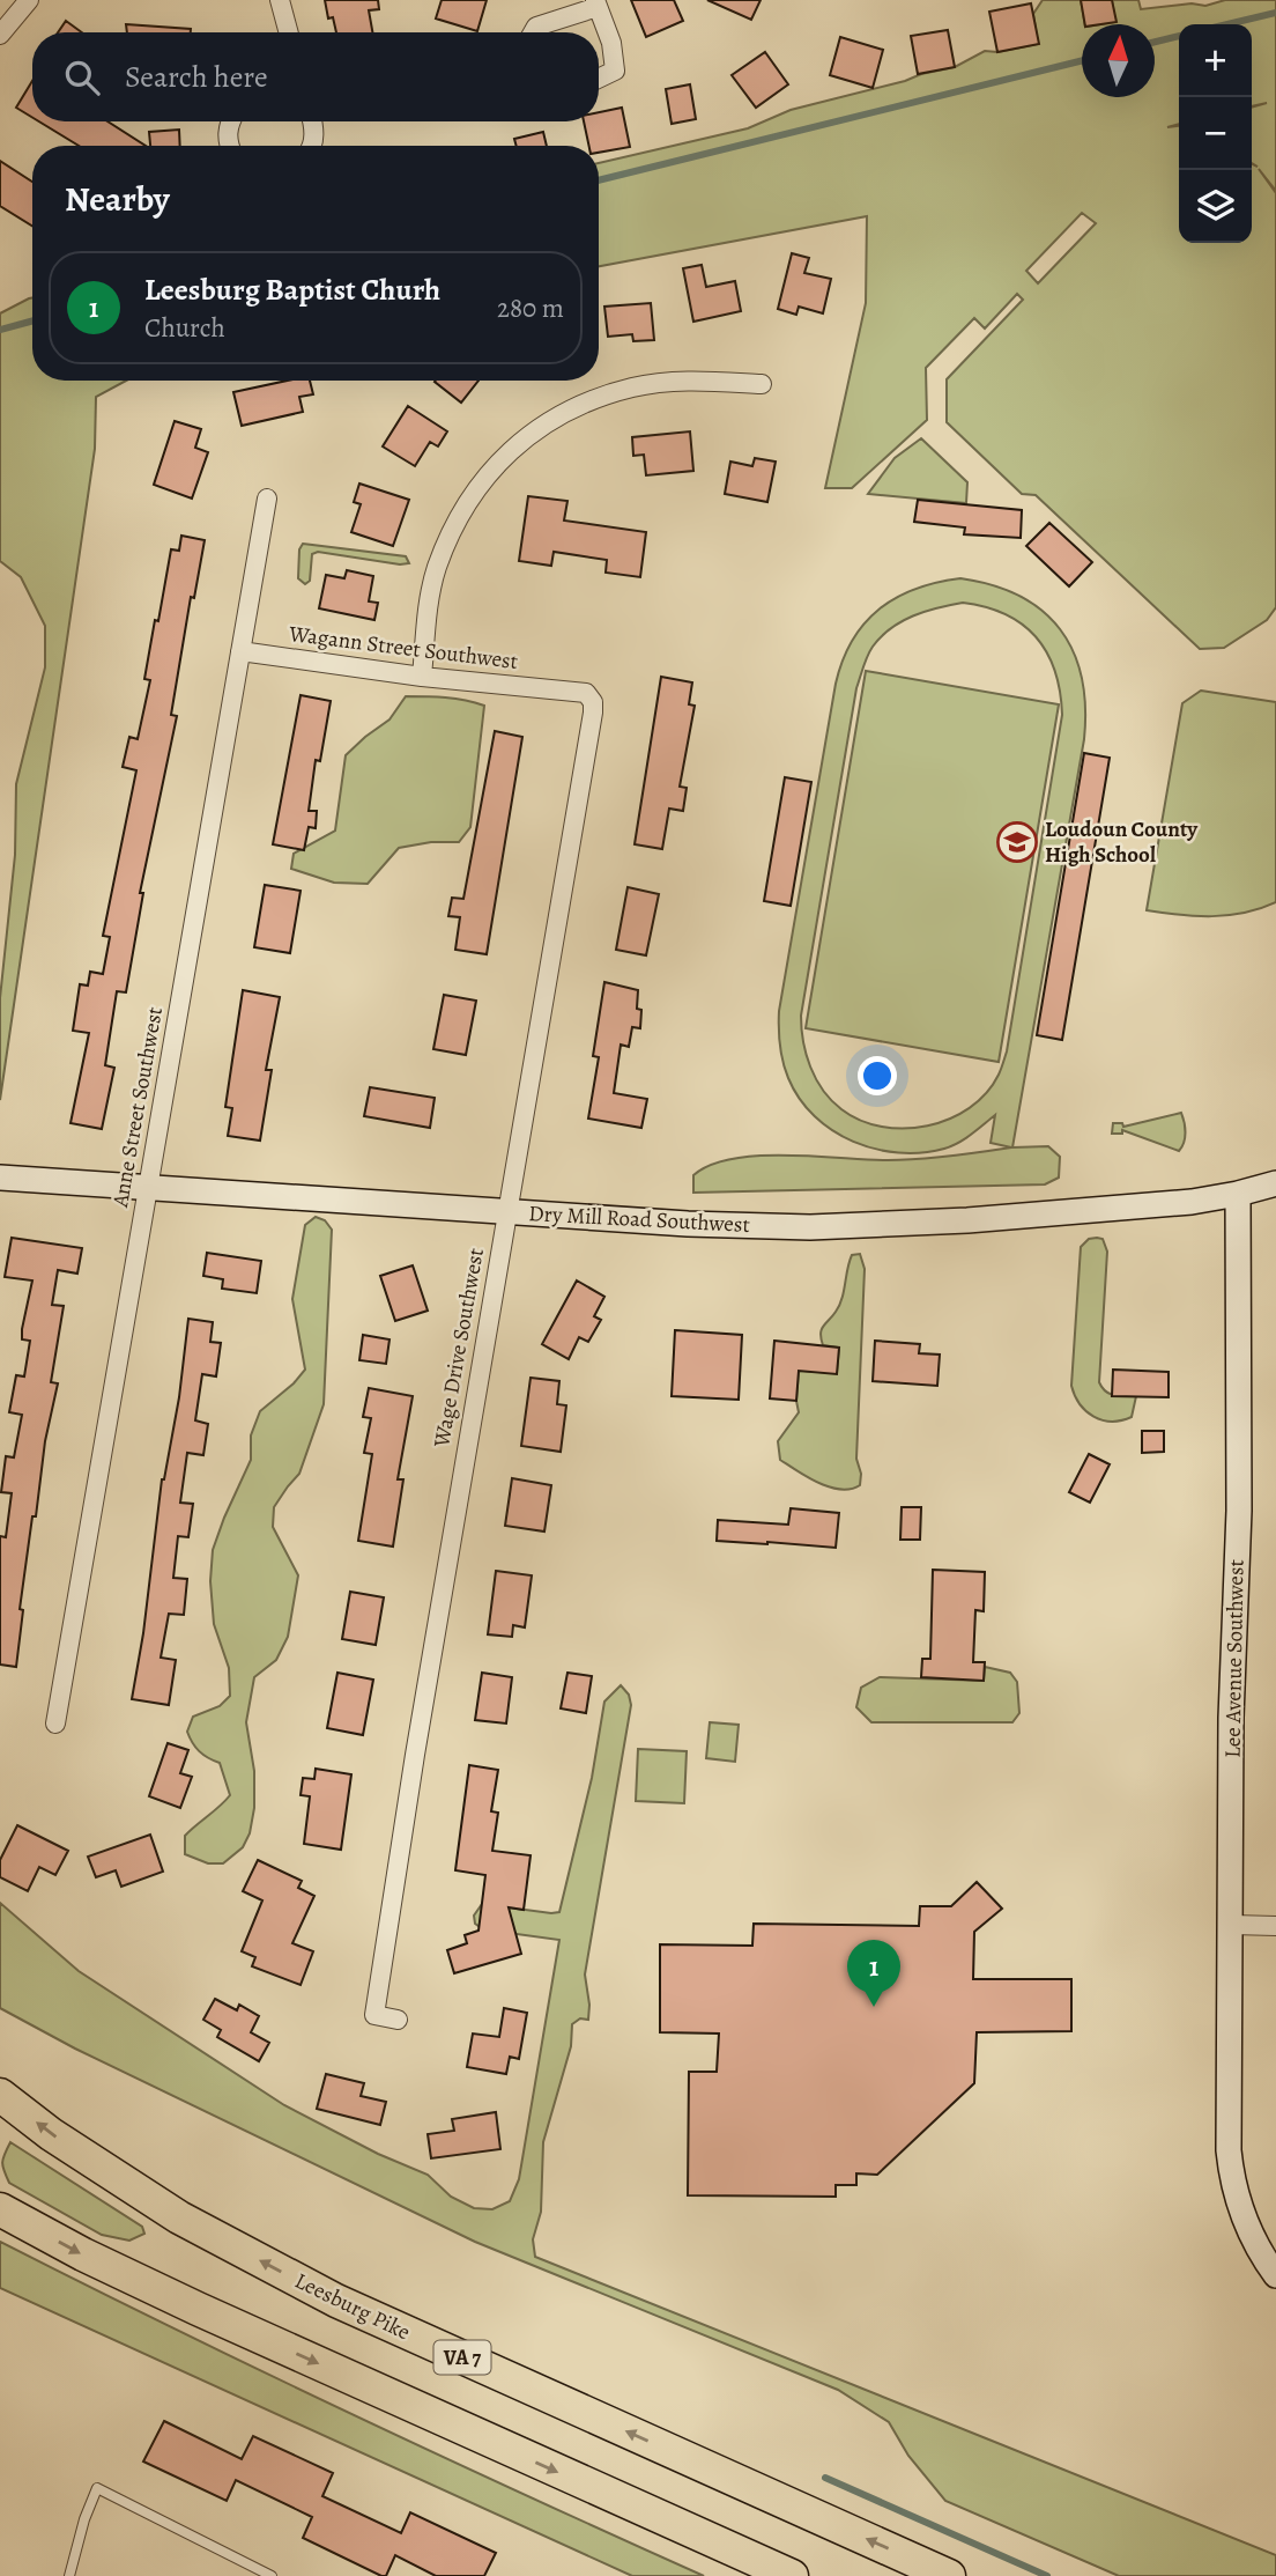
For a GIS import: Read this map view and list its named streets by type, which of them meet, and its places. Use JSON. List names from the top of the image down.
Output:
{
  "streets": {
    "highway": ["Leesburg Pike", "VA 7"],
    "street": [
      "Wagann Street Southwest",
      "Anne Street Southwest",
      "Dry Mill Road Southwest",
      "Wage Drive Southwest",
      "Lee Avenue Southwest"
    ]
  },
  "crossings": [
    ["Wagann Street Southwest", "Anne Street Southwest"],
    ["Wagann Street Southwest", "Wage Drive Southwest"],
    ["Anne Street Southwest", "Dry Mill Road Southwest"],
    ["Dry Mill Road Southwest", "Wage Drive Southwest"],
    ["Dry Mill Road Southwest", "Lee Avenue Southwest"]
  ],
  "places": {
    "school or university": ["Loudoun County High School"]
  },
  "north": "top",
  "page": {
    "map_buttons": ["+", "−"],
    "search": "Search here",
    "heading": "Nearby",
    "list": [
      {
        "mark": "1",
        "name": "Leesburg Baptist Churh",
        "note": "Church",
        "value": "280 m"
      }
    ],
    "pins": "1"
  }
}
